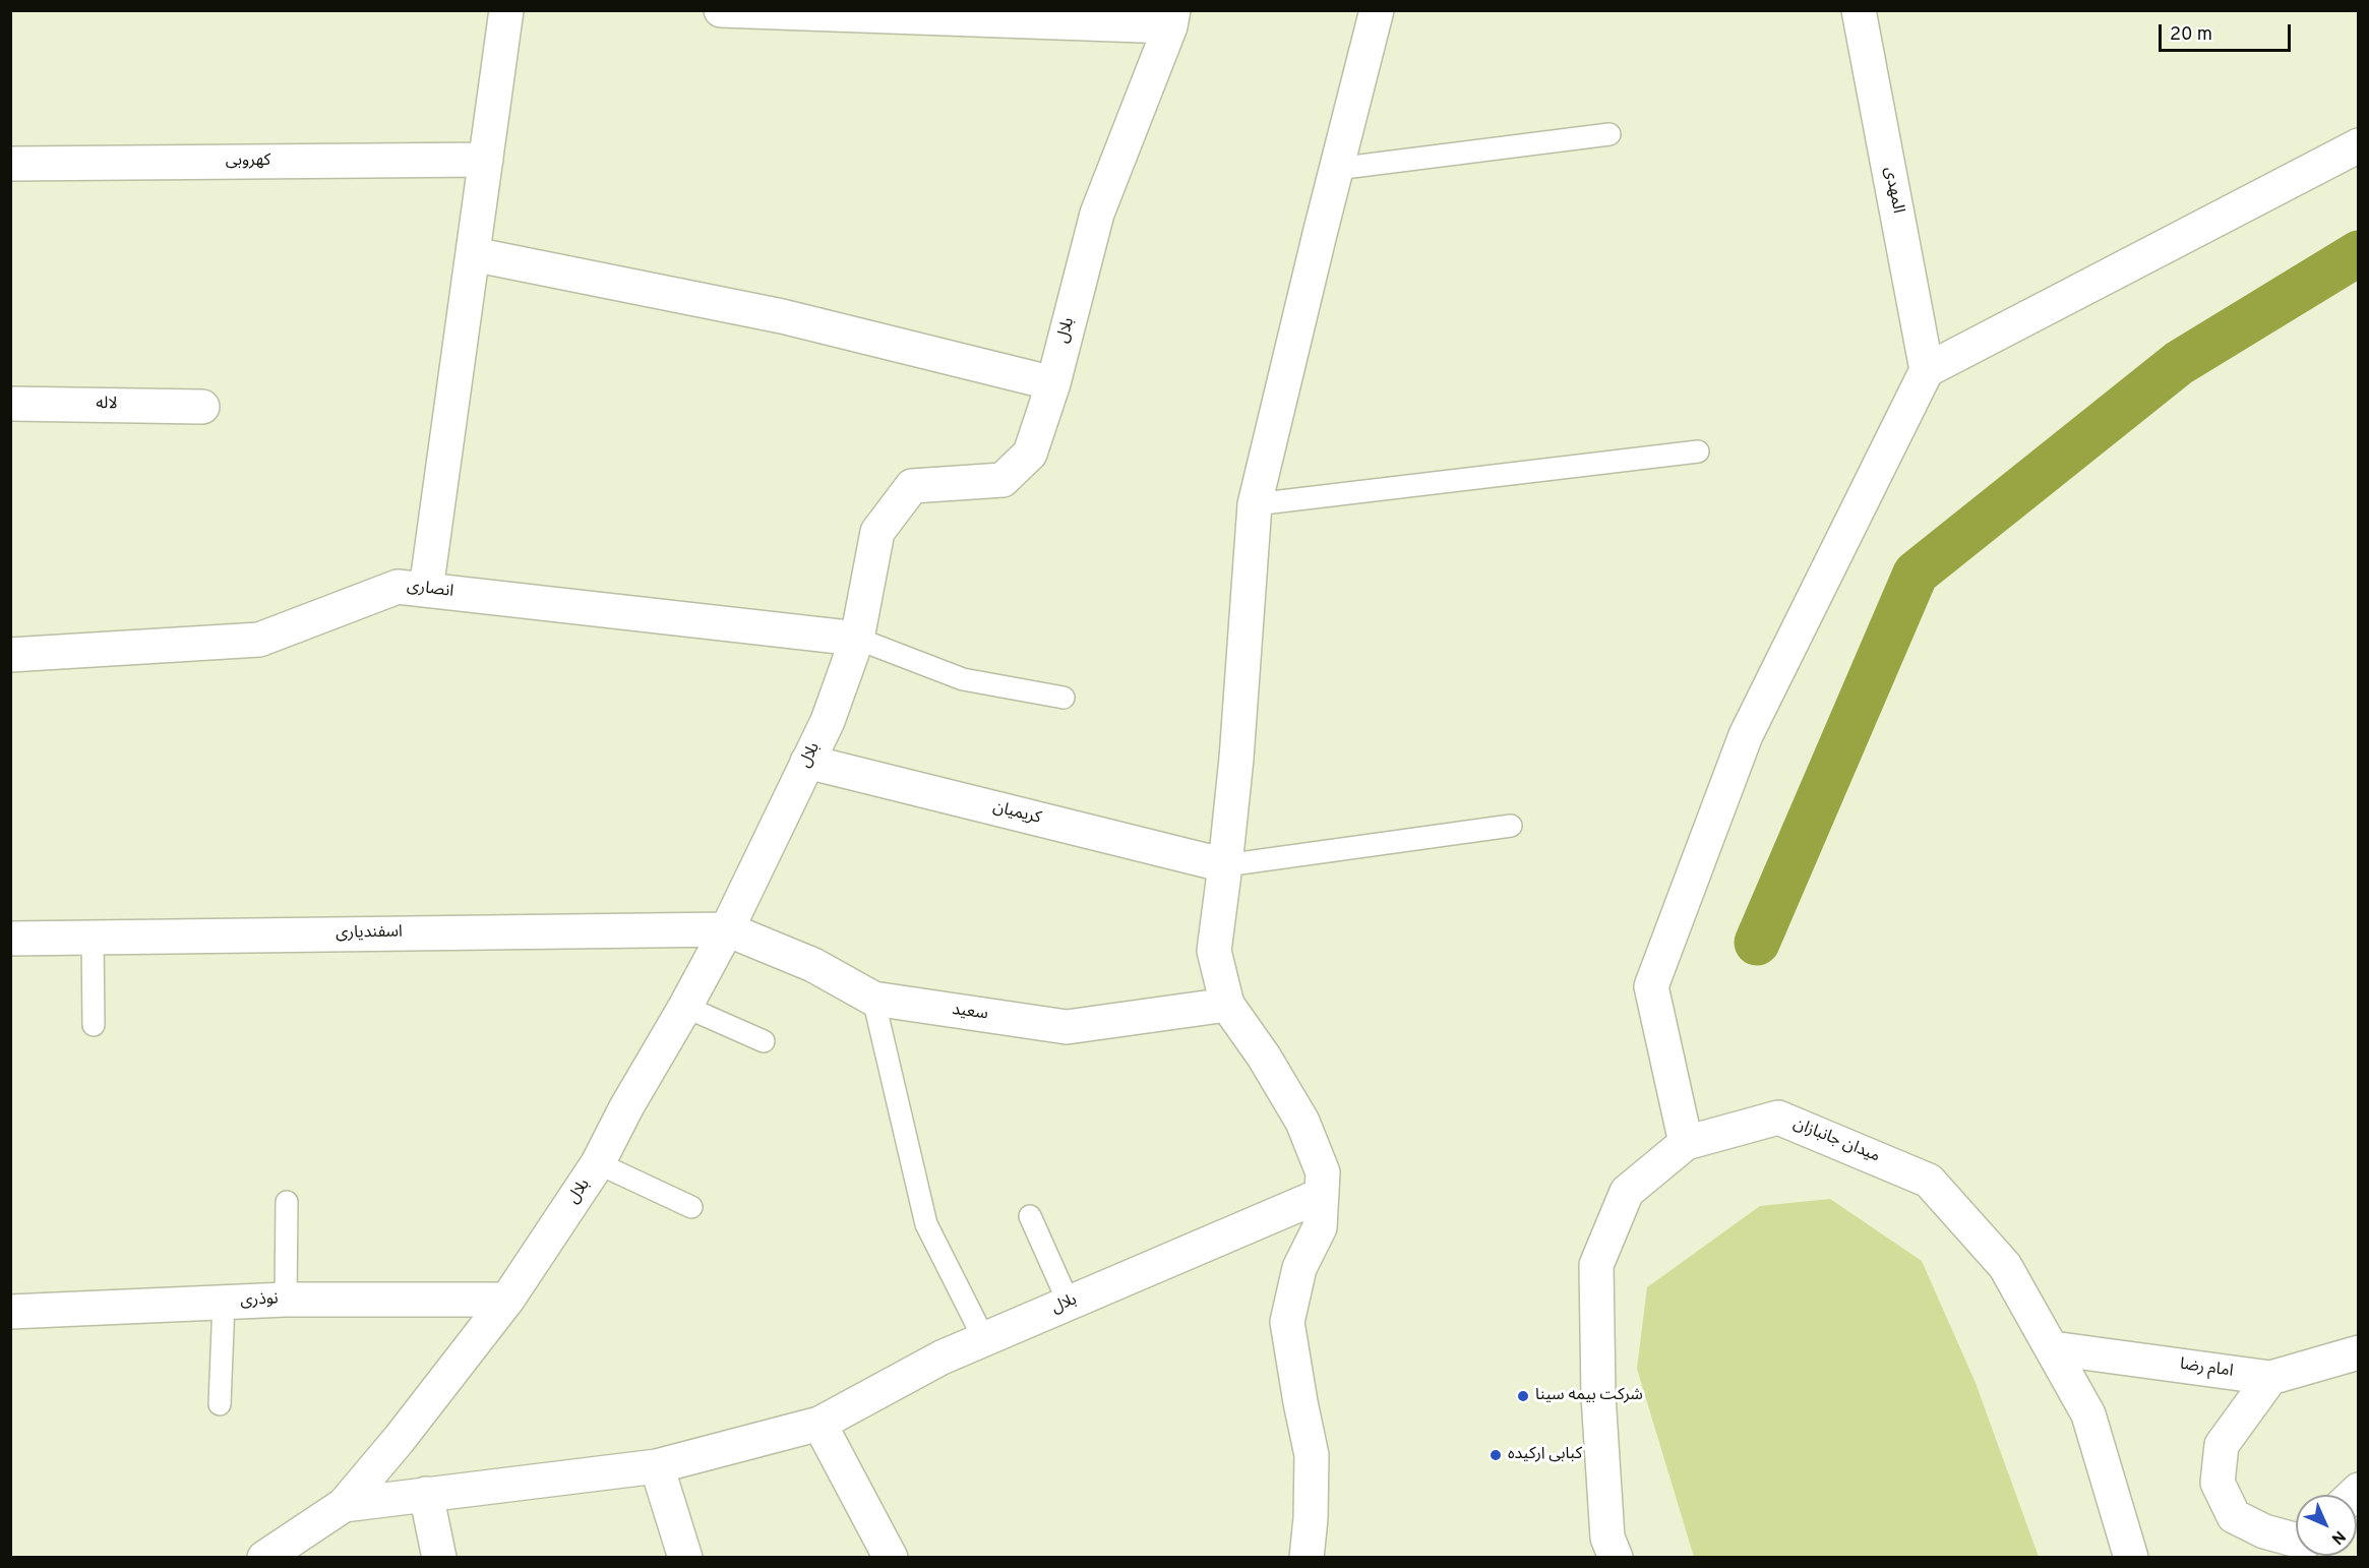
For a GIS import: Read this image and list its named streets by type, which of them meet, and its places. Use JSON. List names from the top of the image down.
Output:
{
  "streets": {
    "street": [
      "کهروبی",
      "المهدی",
      "بلال",
      "لاله",
      "انصاری",
      "کریمیان",
      "اسفندیاری",
      "سعید",
      "میدان جانبازان",
      "نوذری",
      "امام رضا"
    ]
  },
  "crossings": [
    ["بلال", "انصاری"],
    ["بلال", "کریمیان"],
    ["بلال", "اسفندیاری"],
    ["بلال", "سعید"],
    ["بلال", "نوذری"],
    ["اسفندیاری", "سعید"],
    ["میدان جانبازان", "امام رضا"]
  ],
  "places": ["شرکت بیمه سینا", "کبابی ارکیده"],
  "scale_bar": "20 m",
  "north": "bottom right"
}
